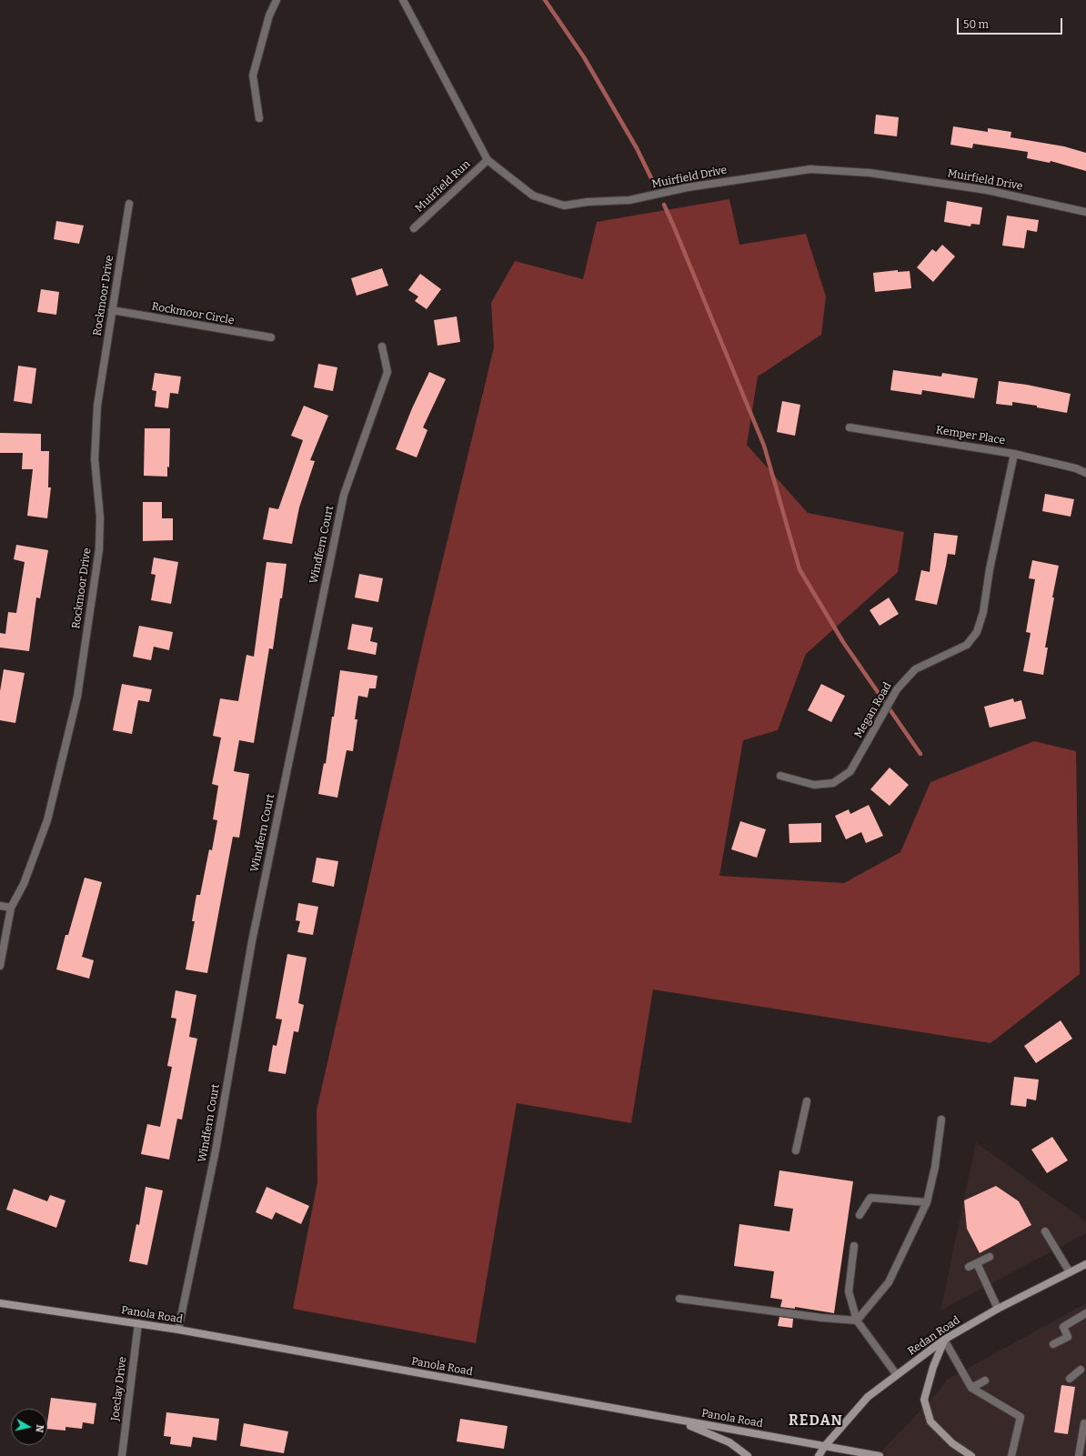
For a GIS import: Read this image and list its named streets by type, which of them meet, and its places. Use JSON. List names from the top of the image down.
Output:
{
  "streets": {
    "main road": ["Panola Road", "Redan Road"],
    "street": [
      "Muirfield Drive",
      "Muirfield Run",
      "Rockmoor Drive",
      "Rockmoor Circle",
      "Kemper Place",
      "Windfern Court",
      "Megan Road",
      "Joeclay Drive"
    ]
  },
  "crossings": [
    ["Muirfield Drive", "Muirfield Run"],
    ["Rockmoor Drive", "Rockmoor Circle"],
    ["Kemper Place", "Megan Road"],
    ["Windfern Court", "Panola Road"],
    ["Panola Road", "Redan Road"],
    ["Panola Road", "Joeclay Drive"]
  ],
  "districts": ["REDAN"],
  "scale_bar": "50 m",
  "north": "right"
}
